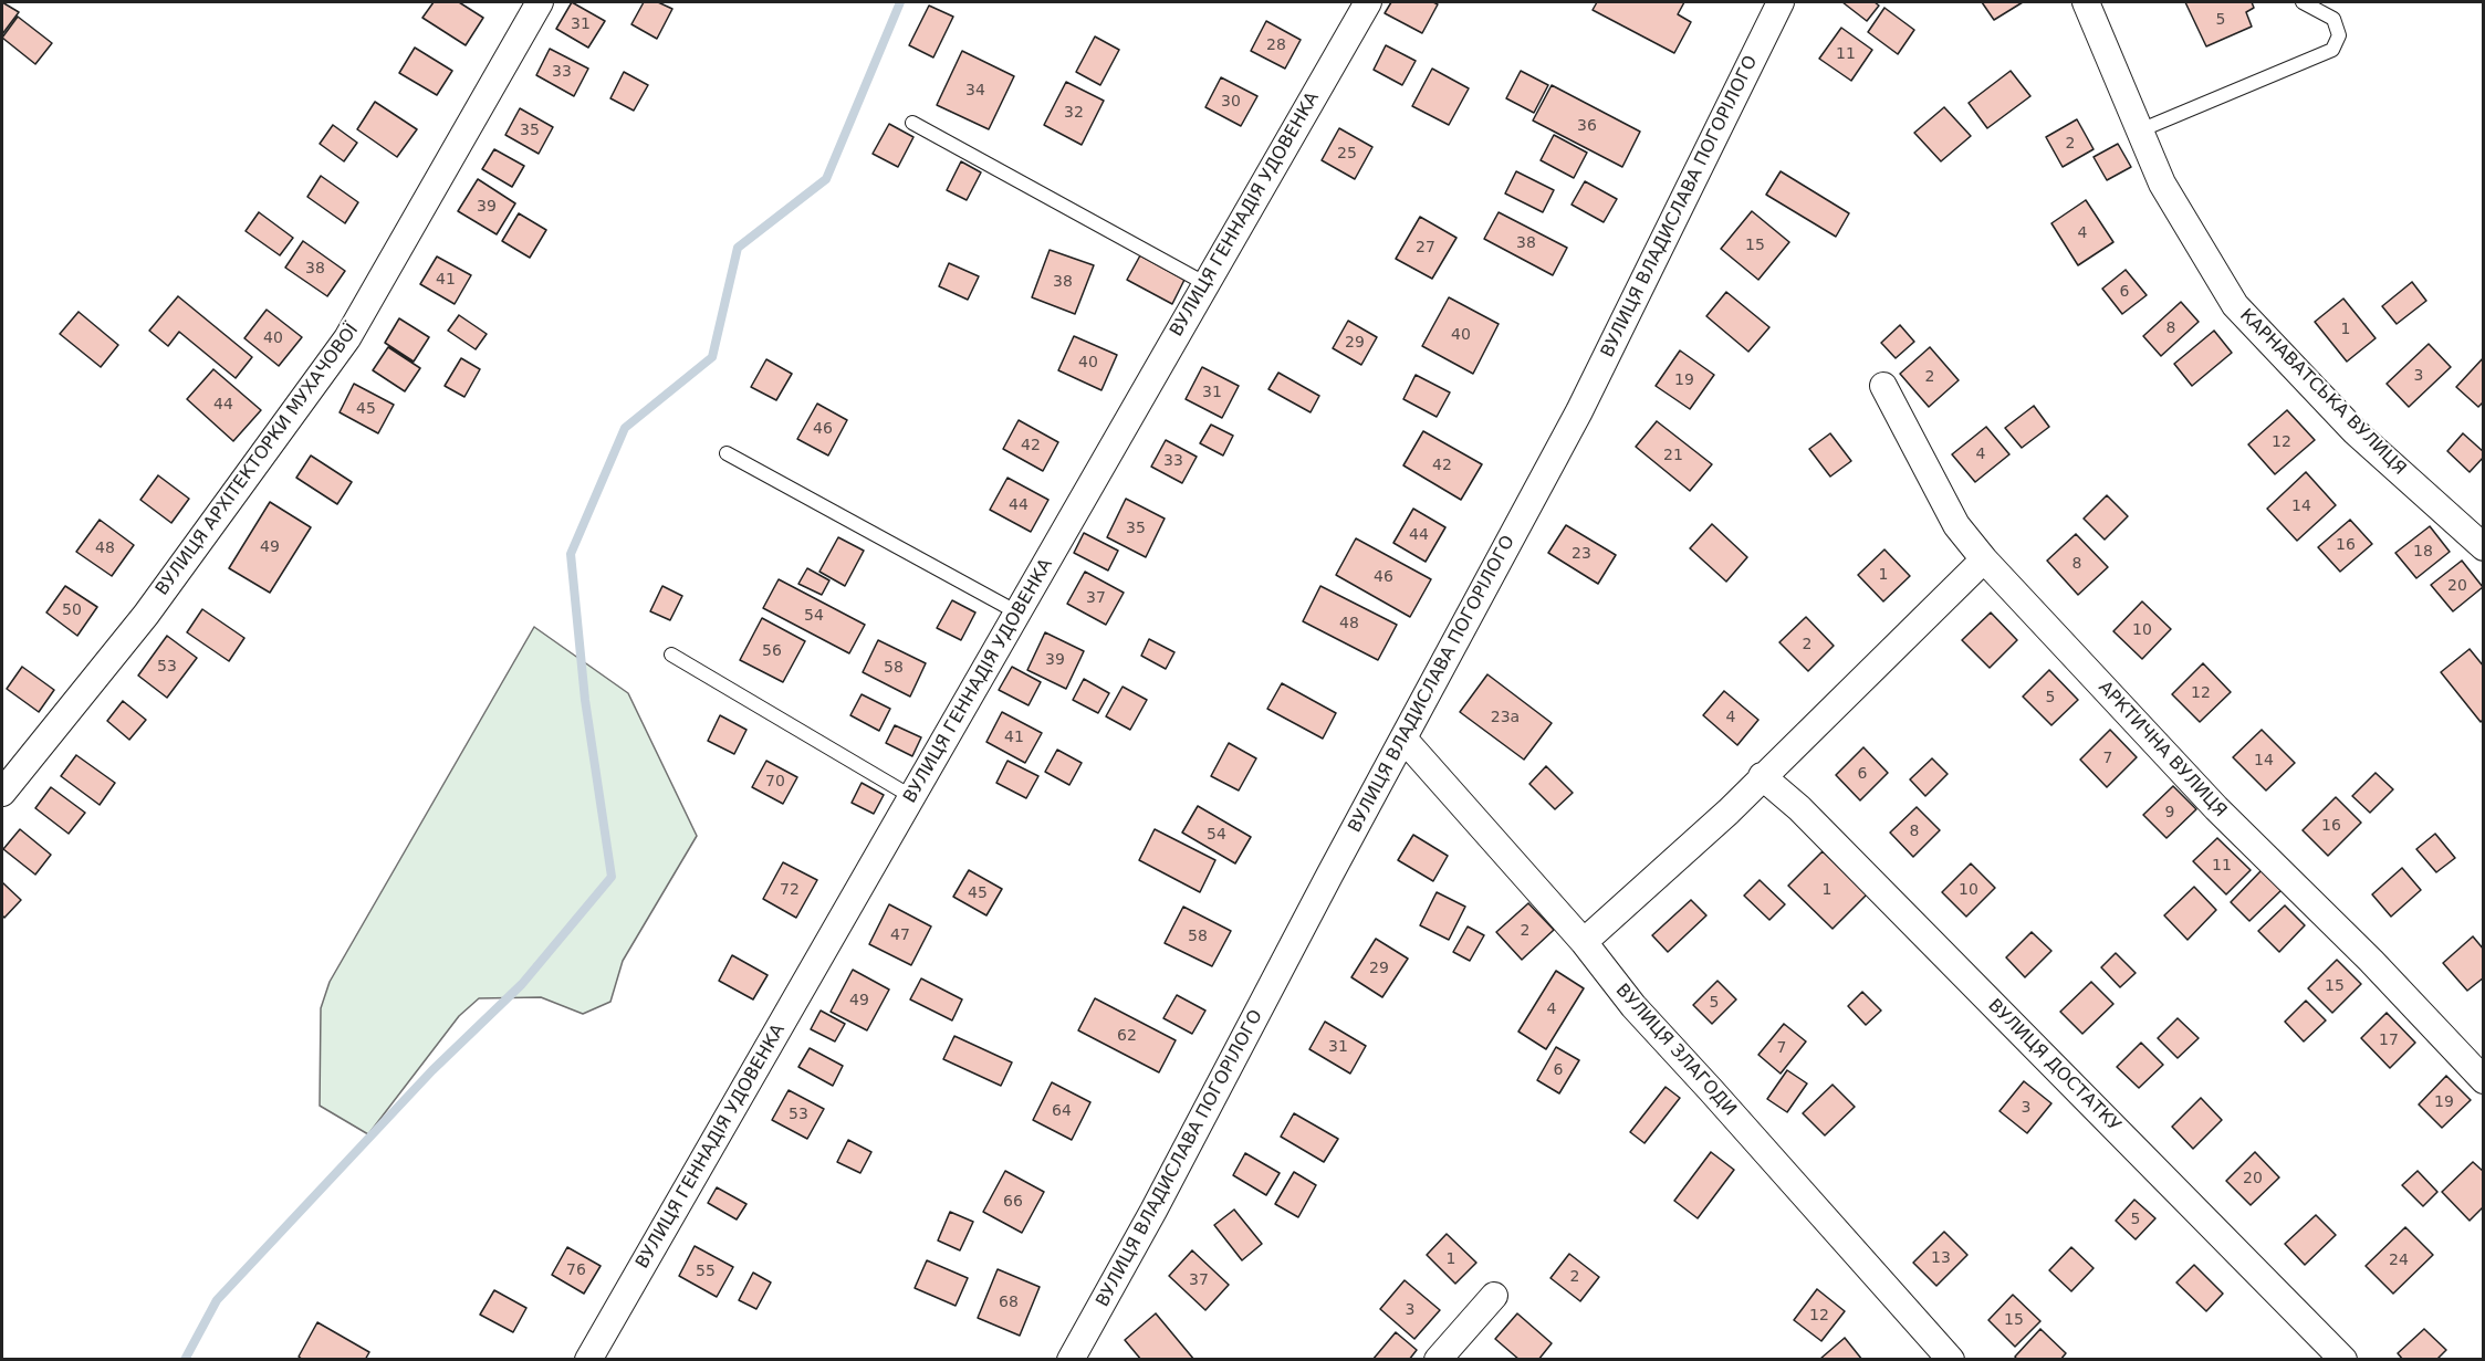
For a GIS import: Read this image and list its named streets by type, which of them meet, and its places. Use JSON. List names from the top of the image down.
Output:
{
  "streets": {
    "street": [
      "ВУЛИЦЯ ВЛАДИСЛАВА ПОГОРІЛОГО",
      "ВУЛИЦЯ ГЕННАДІЯ УДОВЕНКА",
      "КАРНАВАТСЬКА ВУЛИЦЯ",
      "ВУЛИЦЯ АРХІТЕКТОРКИ МУХАЧОВОЇ",
      "АРКТИЧНА ВУЛИЦЯ",
      "ВУЛИЦЯ ЗЛАГОДИ",
      "ВУЛИЦЯ ДОСТАТКУ"
    ]
  },
  "crossings": [
    ["ВУЛИЦЯ ВЛАДИСЛАВА ПОГОРІЛОГО", "ВУЛИЦЯ ЗЛАГОДИ"]
  ],
  "house_numbers": [
    "5",
    "31",
    "28",
    "11",
    "33",
    "34",
    "30",
    "32",
    "36",
    "35",
    "2",
    "25",
    "39",
    "4",
    "38",
    "15",
    "27",
    "38",
    "41",
    "38",
    "6",
    "8",
    "1",
    "40",
    "40",
    "29",
    "40",
    "3",
    "2",
    "19",
    "31",
    "44",
    "45",
    "46",
    "12",
    "42",
    "4",
    "21",
    "33",
    "42",
    "44",
    "14",
    "35",
    "44",
    "16",
    "49",
    "48",
    "18",
    "23",
    "8",
    "1",
    "46",
    "20",
    "37",
    "50",
    "54",
    "48",
    "10",
    "2",
    "56",
    "39",
    "53",
    "58",
    "12",
    "5",
    "23а",
    "4",
    "41",
    "7",
    "14",
    "6",
    "70",
    "9",
    "16",
    "8",
    "54",
    "11",
    "72",
    "1",
    "10",
    "45",
    "2",
    "47",
    "58",
    "29",
    "15",
    "49",
    "5",
    "4",
    "62",
    "17",
    "31",
    "7",
    "6",
    "19",
    "3",
    "64",
    "53",
    "20",
    "66",
    "5",
    "13",
    "1",
    "24",
    "76",
    "55",
    "2",
    "37",
    "68",
    "3",
    "12",
    "15"
  ]
}
